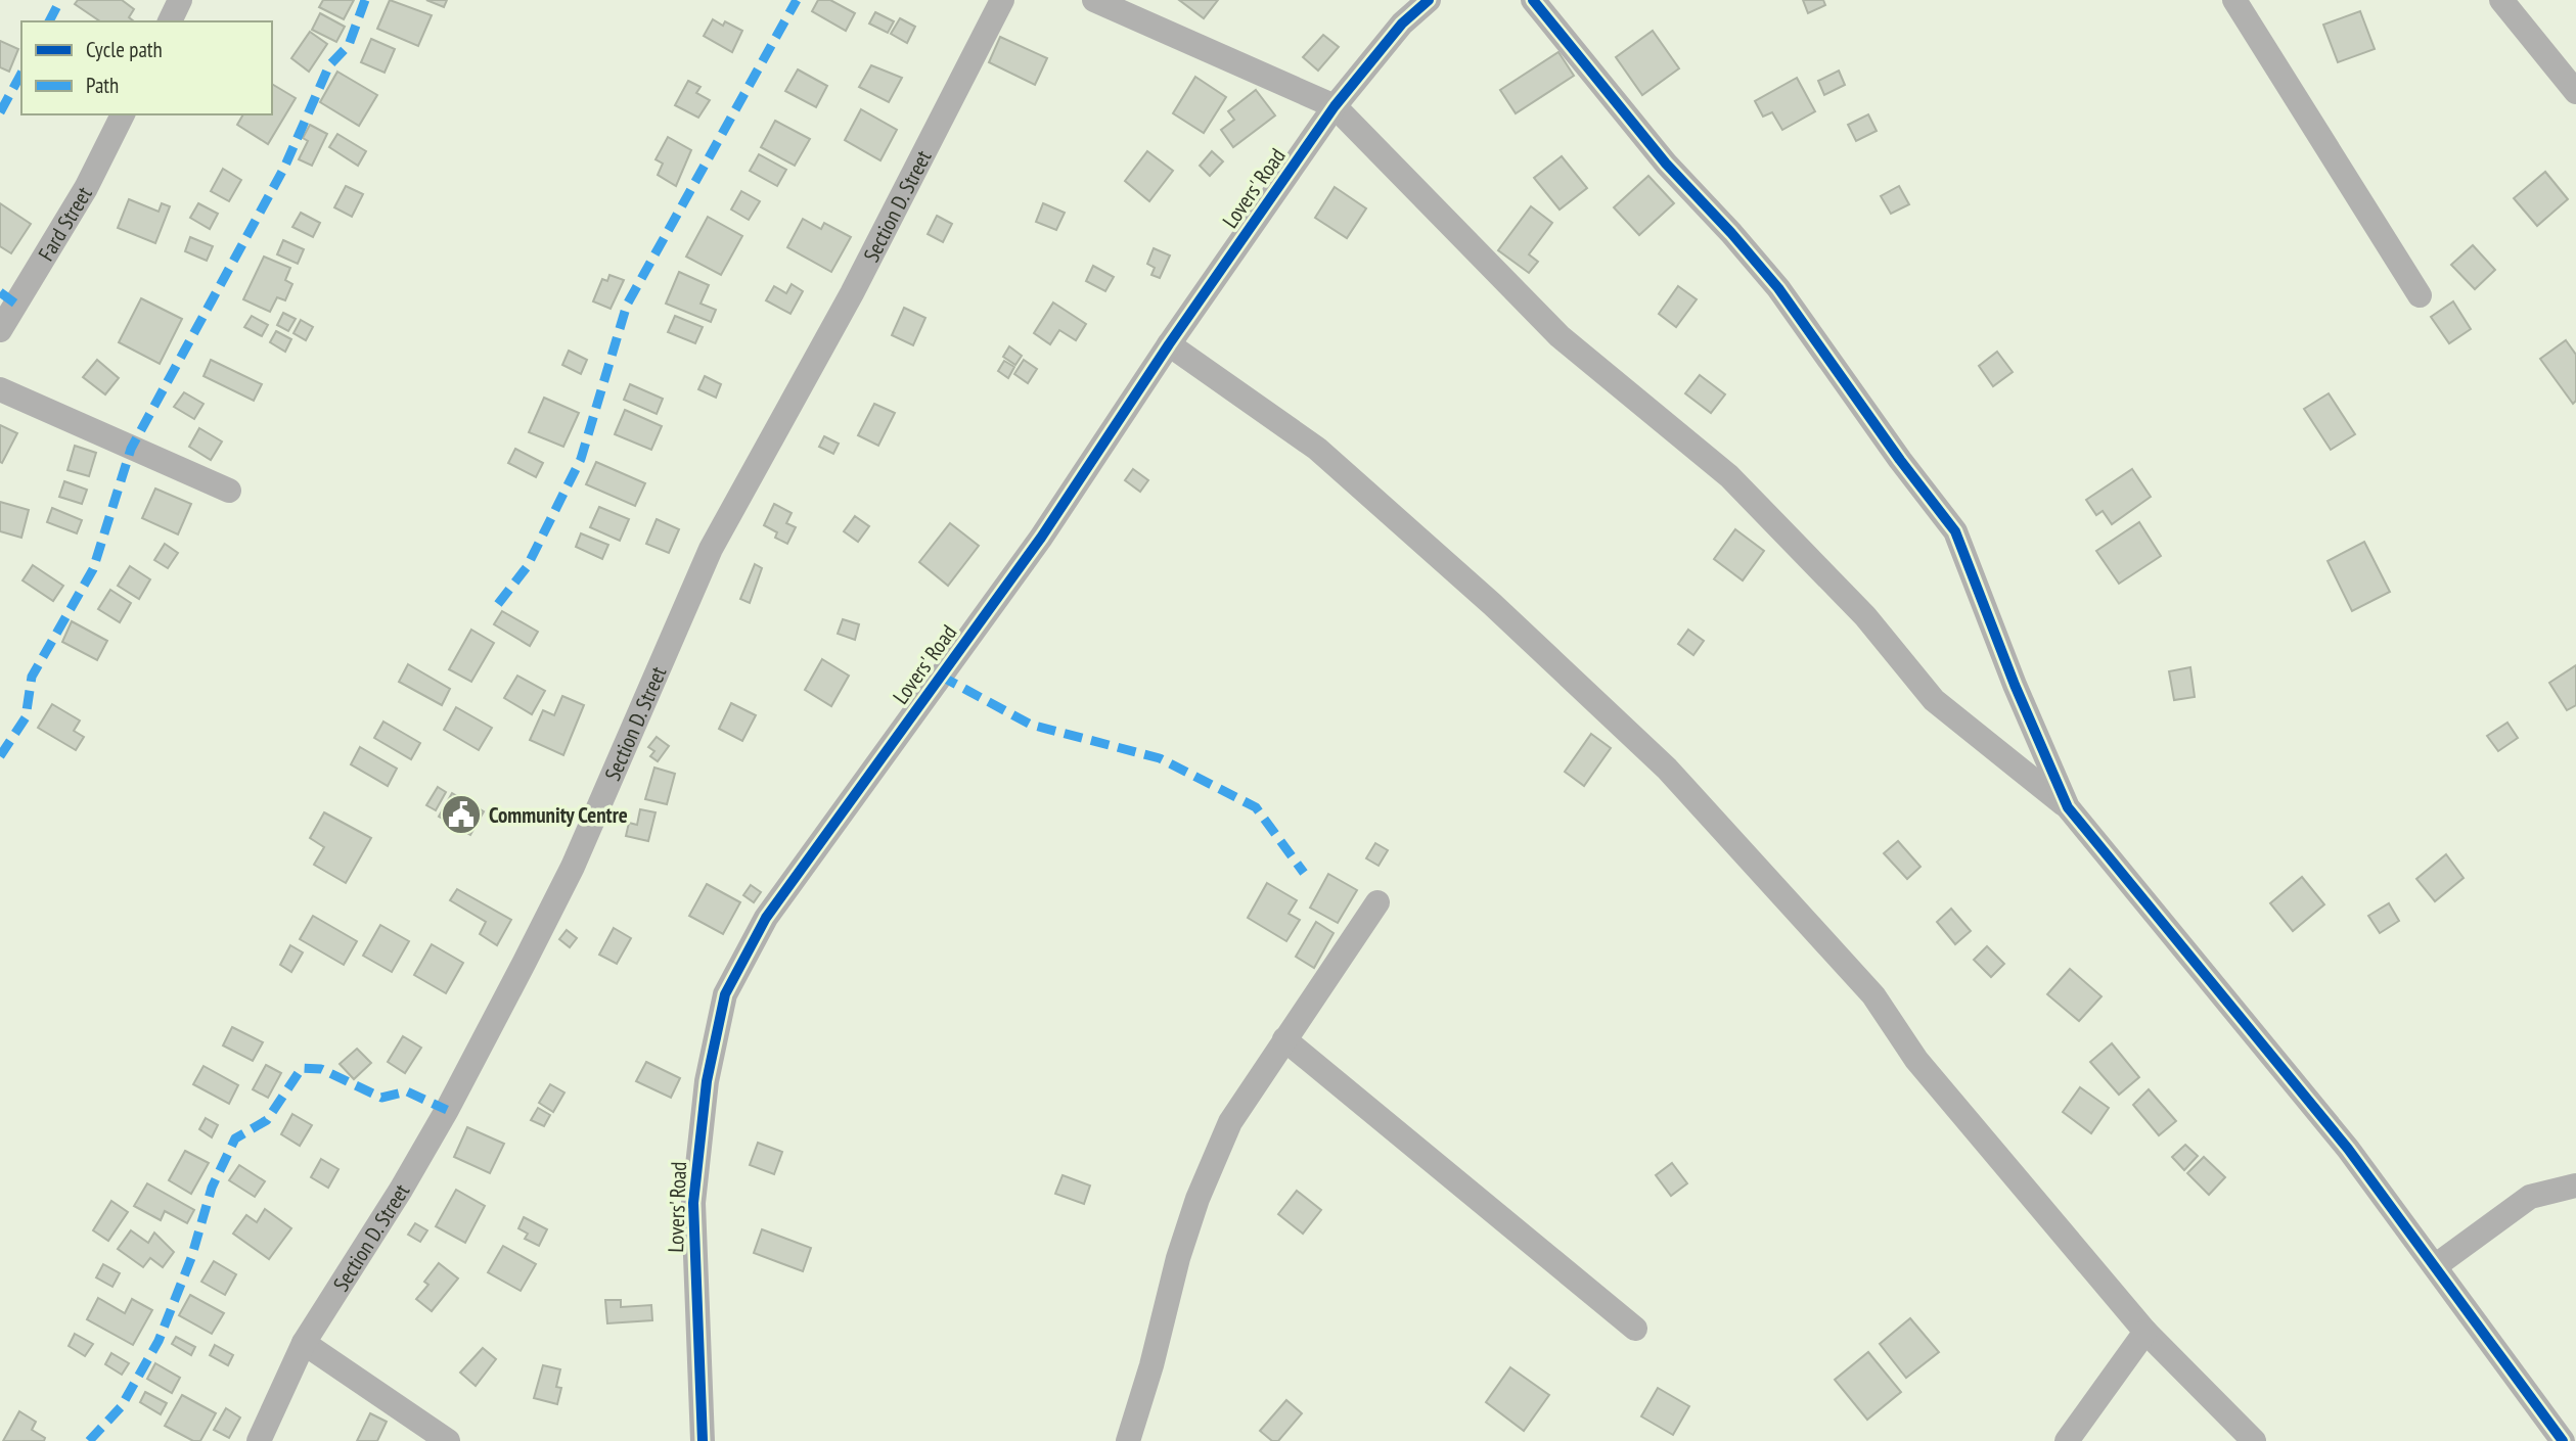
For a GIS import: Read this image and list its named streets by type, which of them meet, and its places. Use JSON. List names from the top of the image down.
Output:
{
  "streets": {
    "street": ["Lovers' Road", "Section D. Street", "Fard Street"]
  },
  "places": {
    "public building": ["Community Centre"]
  },
  "legend": ["Cycle path", "Path"]
}
